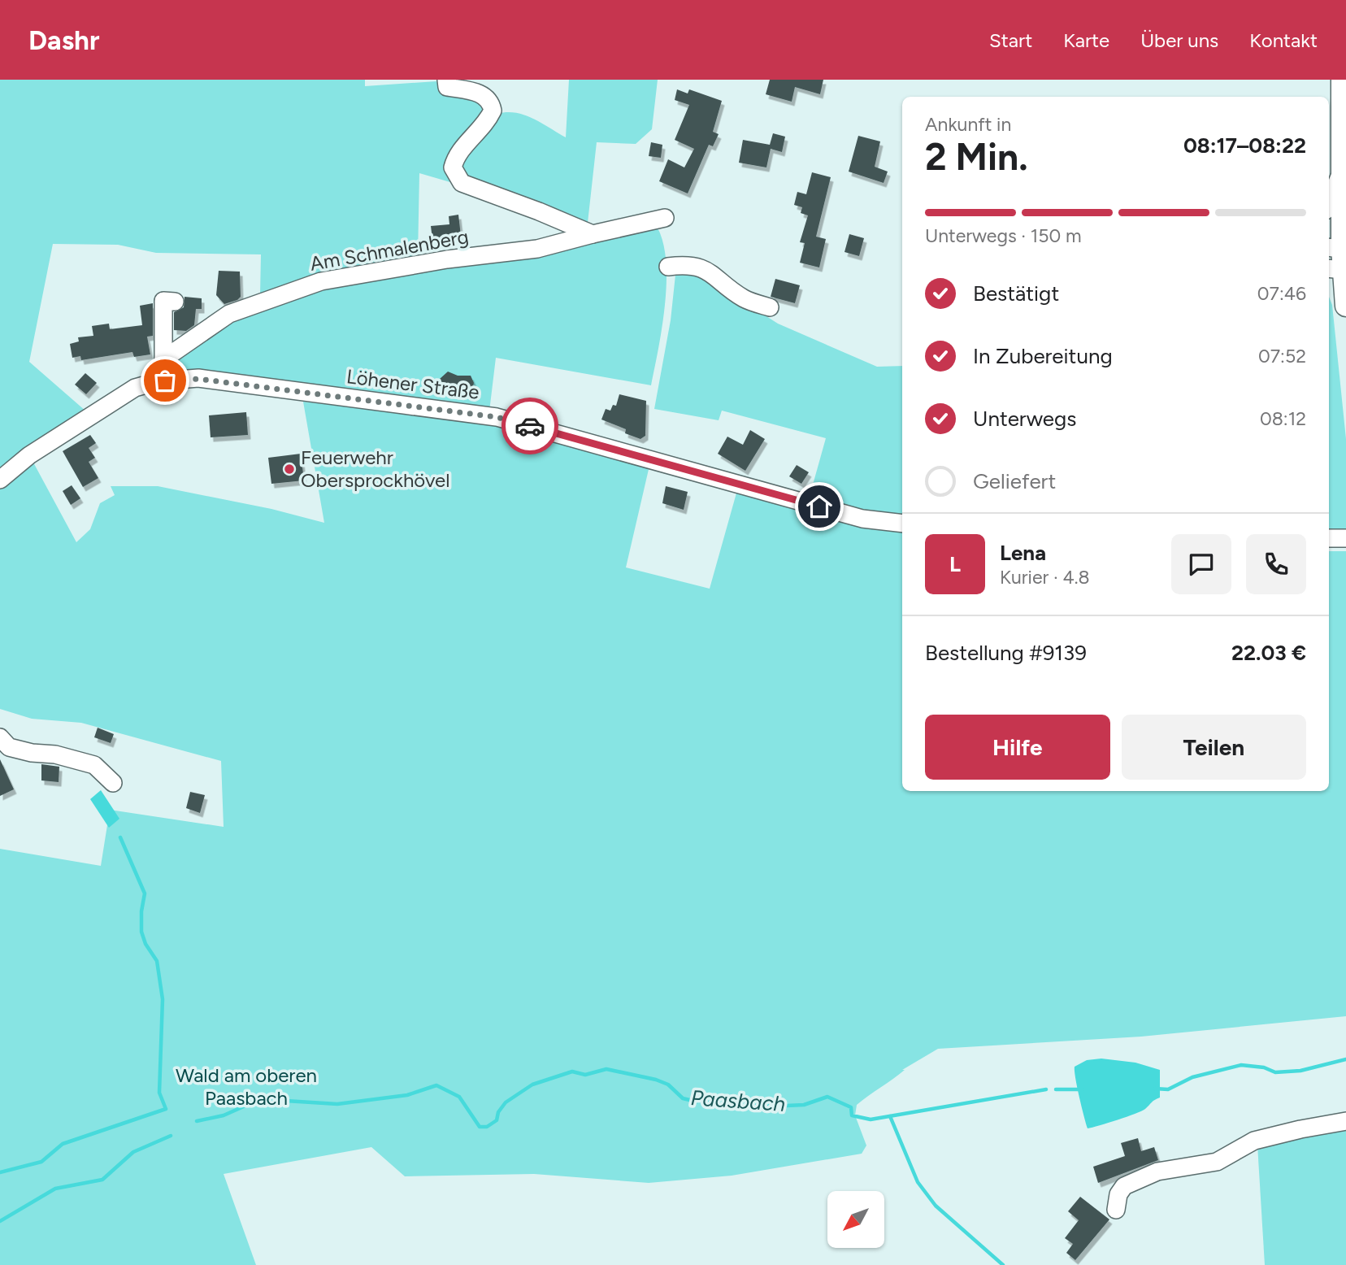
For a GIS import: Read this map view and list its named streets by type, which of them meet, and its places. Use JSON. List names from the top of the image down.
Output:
{
  "streets": {
    "street": ["Am Schmalenberg", "Löhener Straße"]
  },
  "water": ["Paasbach"],
  "parks": ["Wald am oberen Paasbach"],
  "places": ["Feuerwehr Obersprockhövel"],
  "north": "bottom left",
  "page": {
    "header": "Dashr",
    "nav": [
      "Start",
      "Karte",
      "Über uns",
      "Kontakt"
    ],
    "heading": ["2 Min.", "Ankunft in", "08:17–08:22"],
    "panel": [
      "Lena",
      "Kurier · 4.8",
      "Bestellung #9139",
      "22.03 €"
    ],
    "bar": "Unterwegs · 150 m",
    "list": [
      ["Bestätigt", "07:46"],
      ["In Zubereitung", "07:52"],
      ["Unterwegs", "08:12"],
      "Geliefert"
    ],
    "round": "L",
    "buttons": ["Hilfe", "Teilen"]
  }
}
